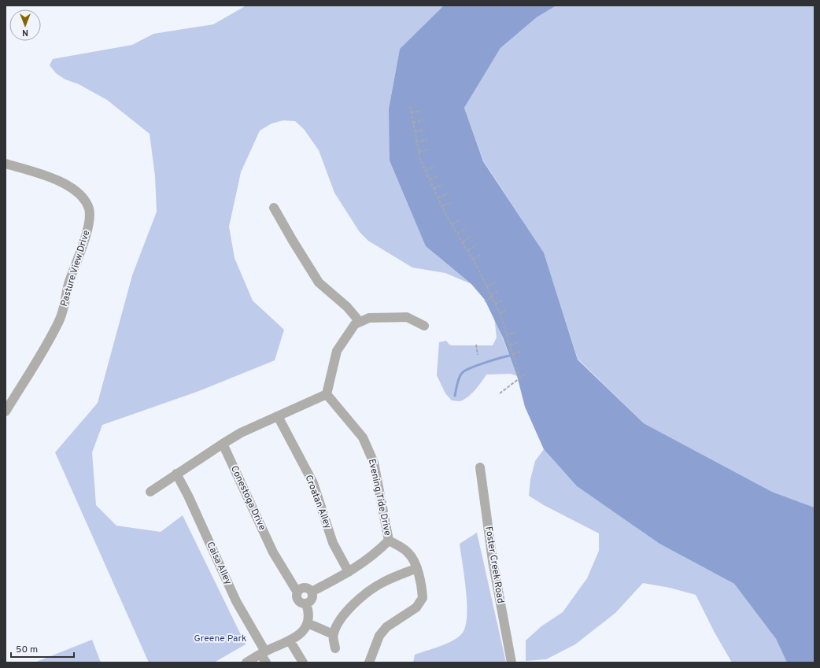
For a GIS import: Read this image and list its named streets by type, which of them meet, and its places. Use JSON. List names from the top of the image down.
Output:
{
  "streets": {
    "street": [
      "Pasture View Drive",
      "Evening Tide Drive",
      "Conestoga Drive",
      "Croatan Alley",
      "Caisa Alley",
      "Foster Creek Road"
    ]
  },
  "crossings": [
    ["Evening Tide Drive", "Conestoga Drive"],
    ["Evening Tide Drive", "Croatan Alley"]
  ],
  "parks": ["Greene Park"],
  "scale_bar": "50 m",
  "north": "bottom"
}
